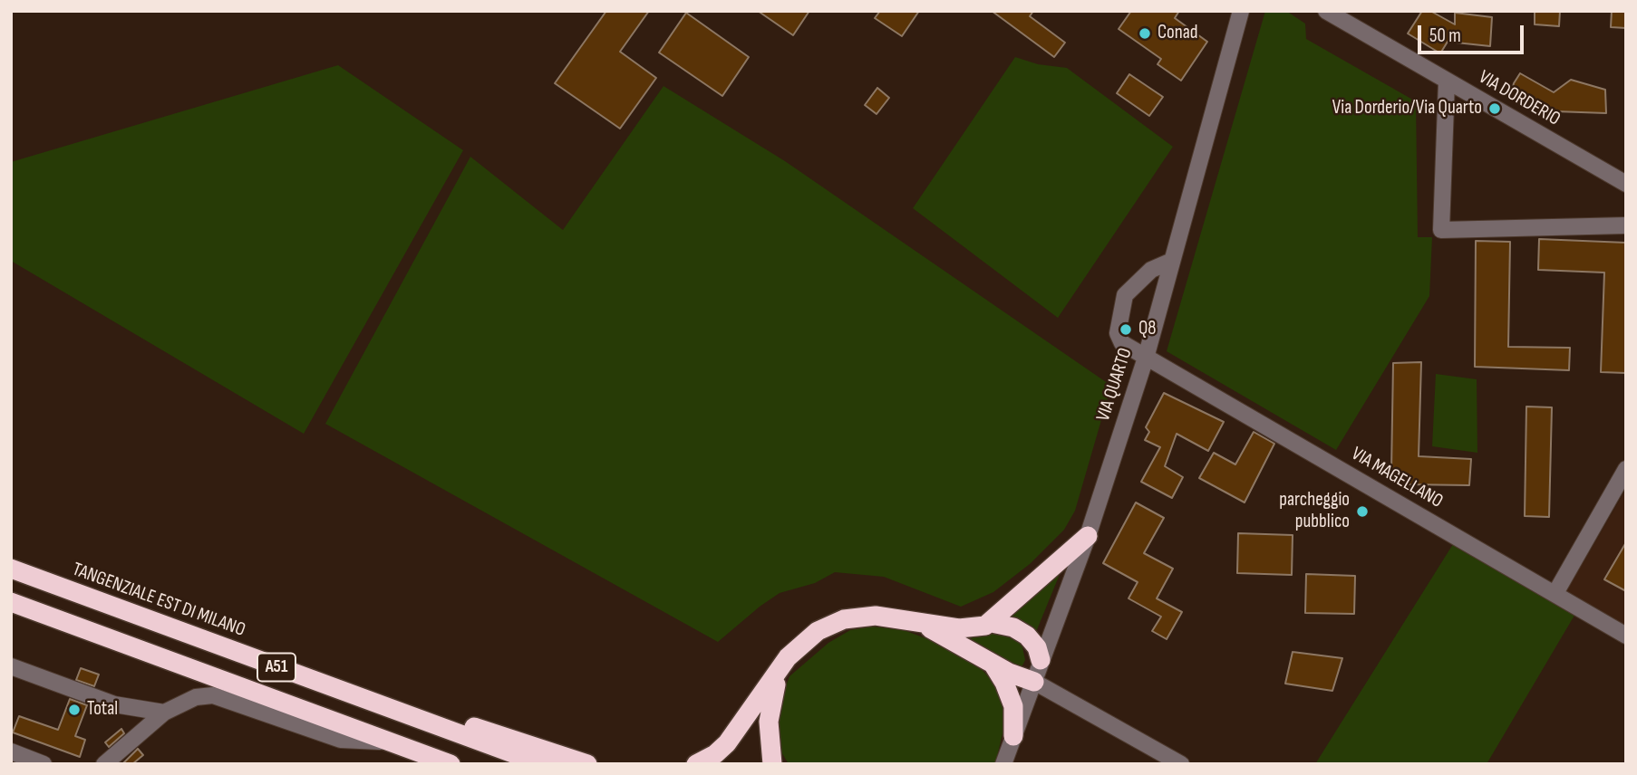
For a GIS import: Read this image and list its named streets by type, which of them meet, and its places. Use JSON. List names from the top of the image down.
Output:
{
  "streets": {
    "highway": ["TANGENZIALE EST DI MILANO", "A51"],
    "street": ["VIA DORDERIO", "VIA QUARTO", "VIA MAGELLANO"]
  },
  "crossings": [
    ["VIA QUARTO", "VIA MAGELLANO"]
  ],
  "places": [
    "Conad",
    "Via Dorderio/Via Quarto",
    "Q8",
    "parcheggio pubblico",
    "Total"
  ],
  "scale_bar": "50 m"
}
